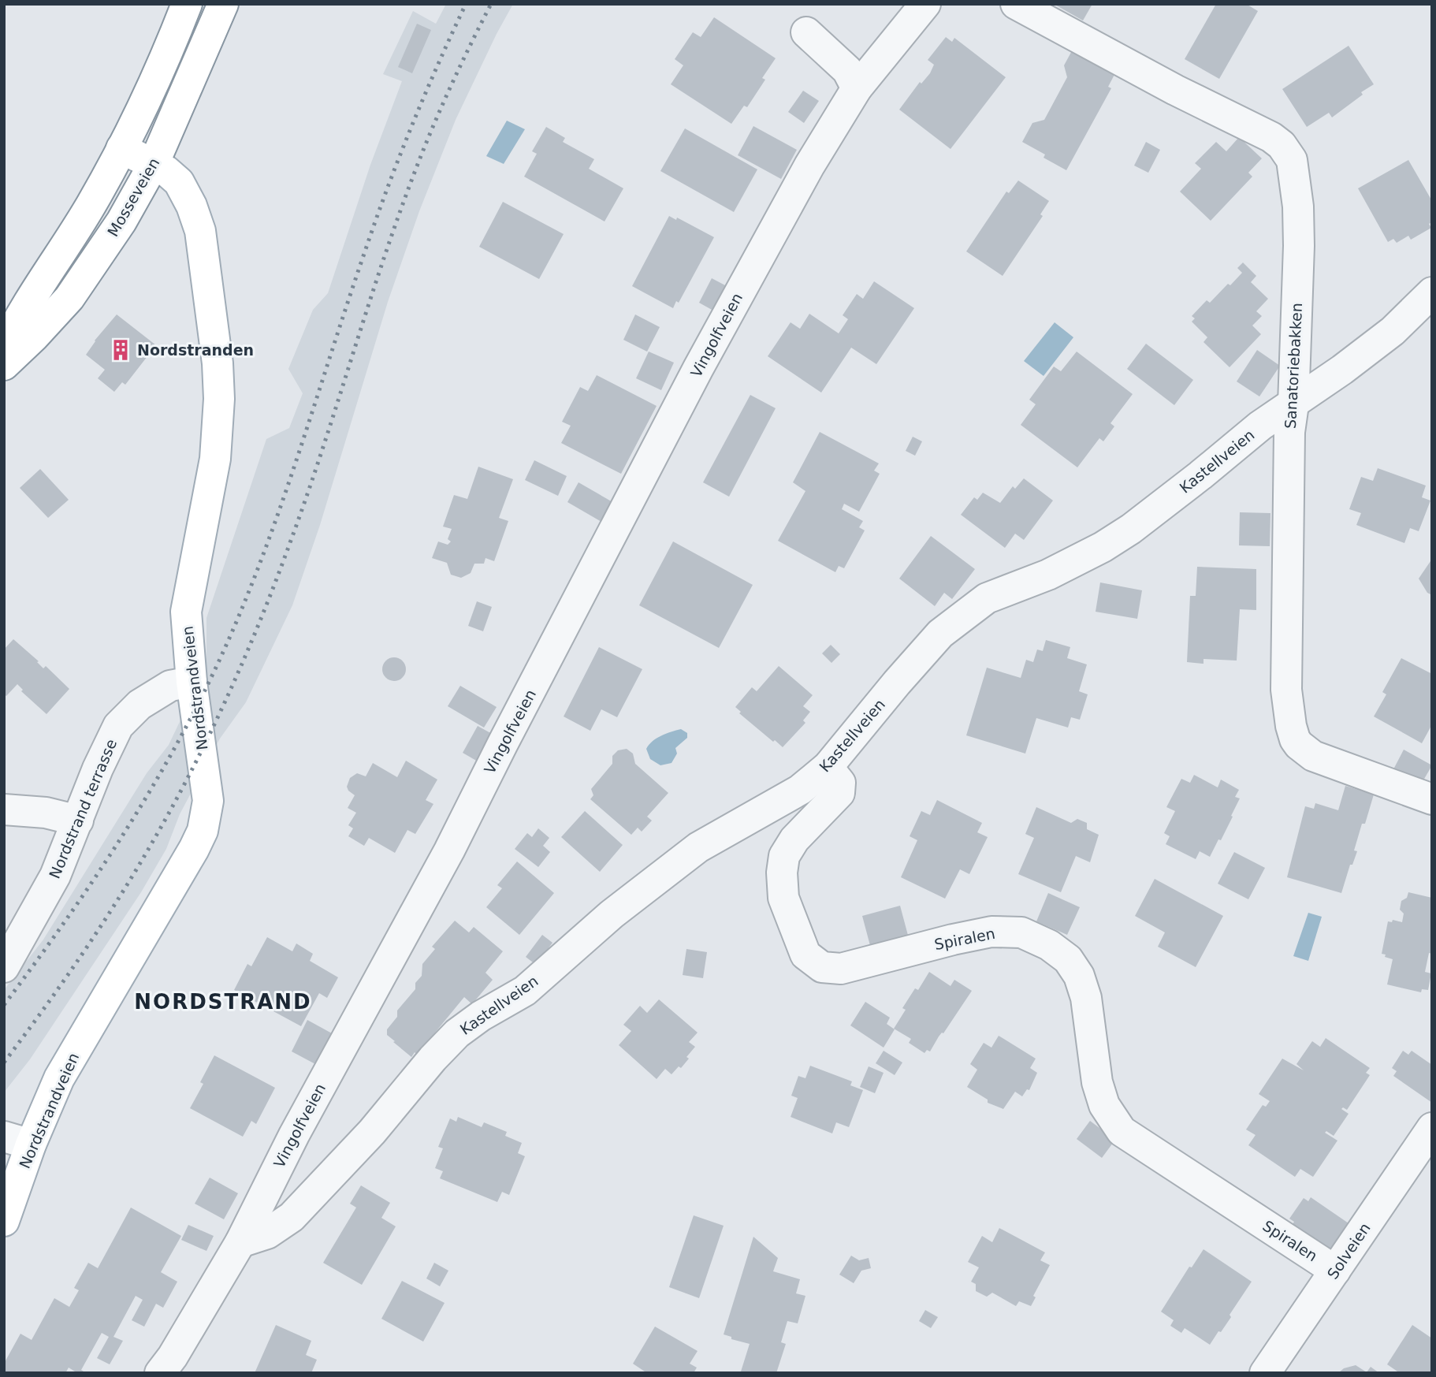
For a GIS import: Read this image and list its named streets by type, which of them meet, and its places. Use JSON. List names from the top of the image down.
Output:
{
  "streets": {
    "main road": ["Mosseveien", "Nordstrandveien"],
    "street": [
      "Vingolfveien",
      "Sanatoriebakken",
      "Kastellveien",
      "Nordstrand terrasse",
      "Spiralen",
      "Solveien"
    ]
  },
  "crossings": [
    ["Mosseveien", "Nordstrandveien"],
    ["Vingolfveien", "Kastellveien"],
    ["Sanatoriebakken", "Kastellveien"],
    ["Kastellveien", "Spiralen"],
    ["Nordstrandveien", "Nordstrand terrasse"],
    ["Spiralen", "Solveien"]
  ],
  "districts": ["NORDSTRAND"],
  "places": {
    "building": ["Nordstranden"]
  }
}
